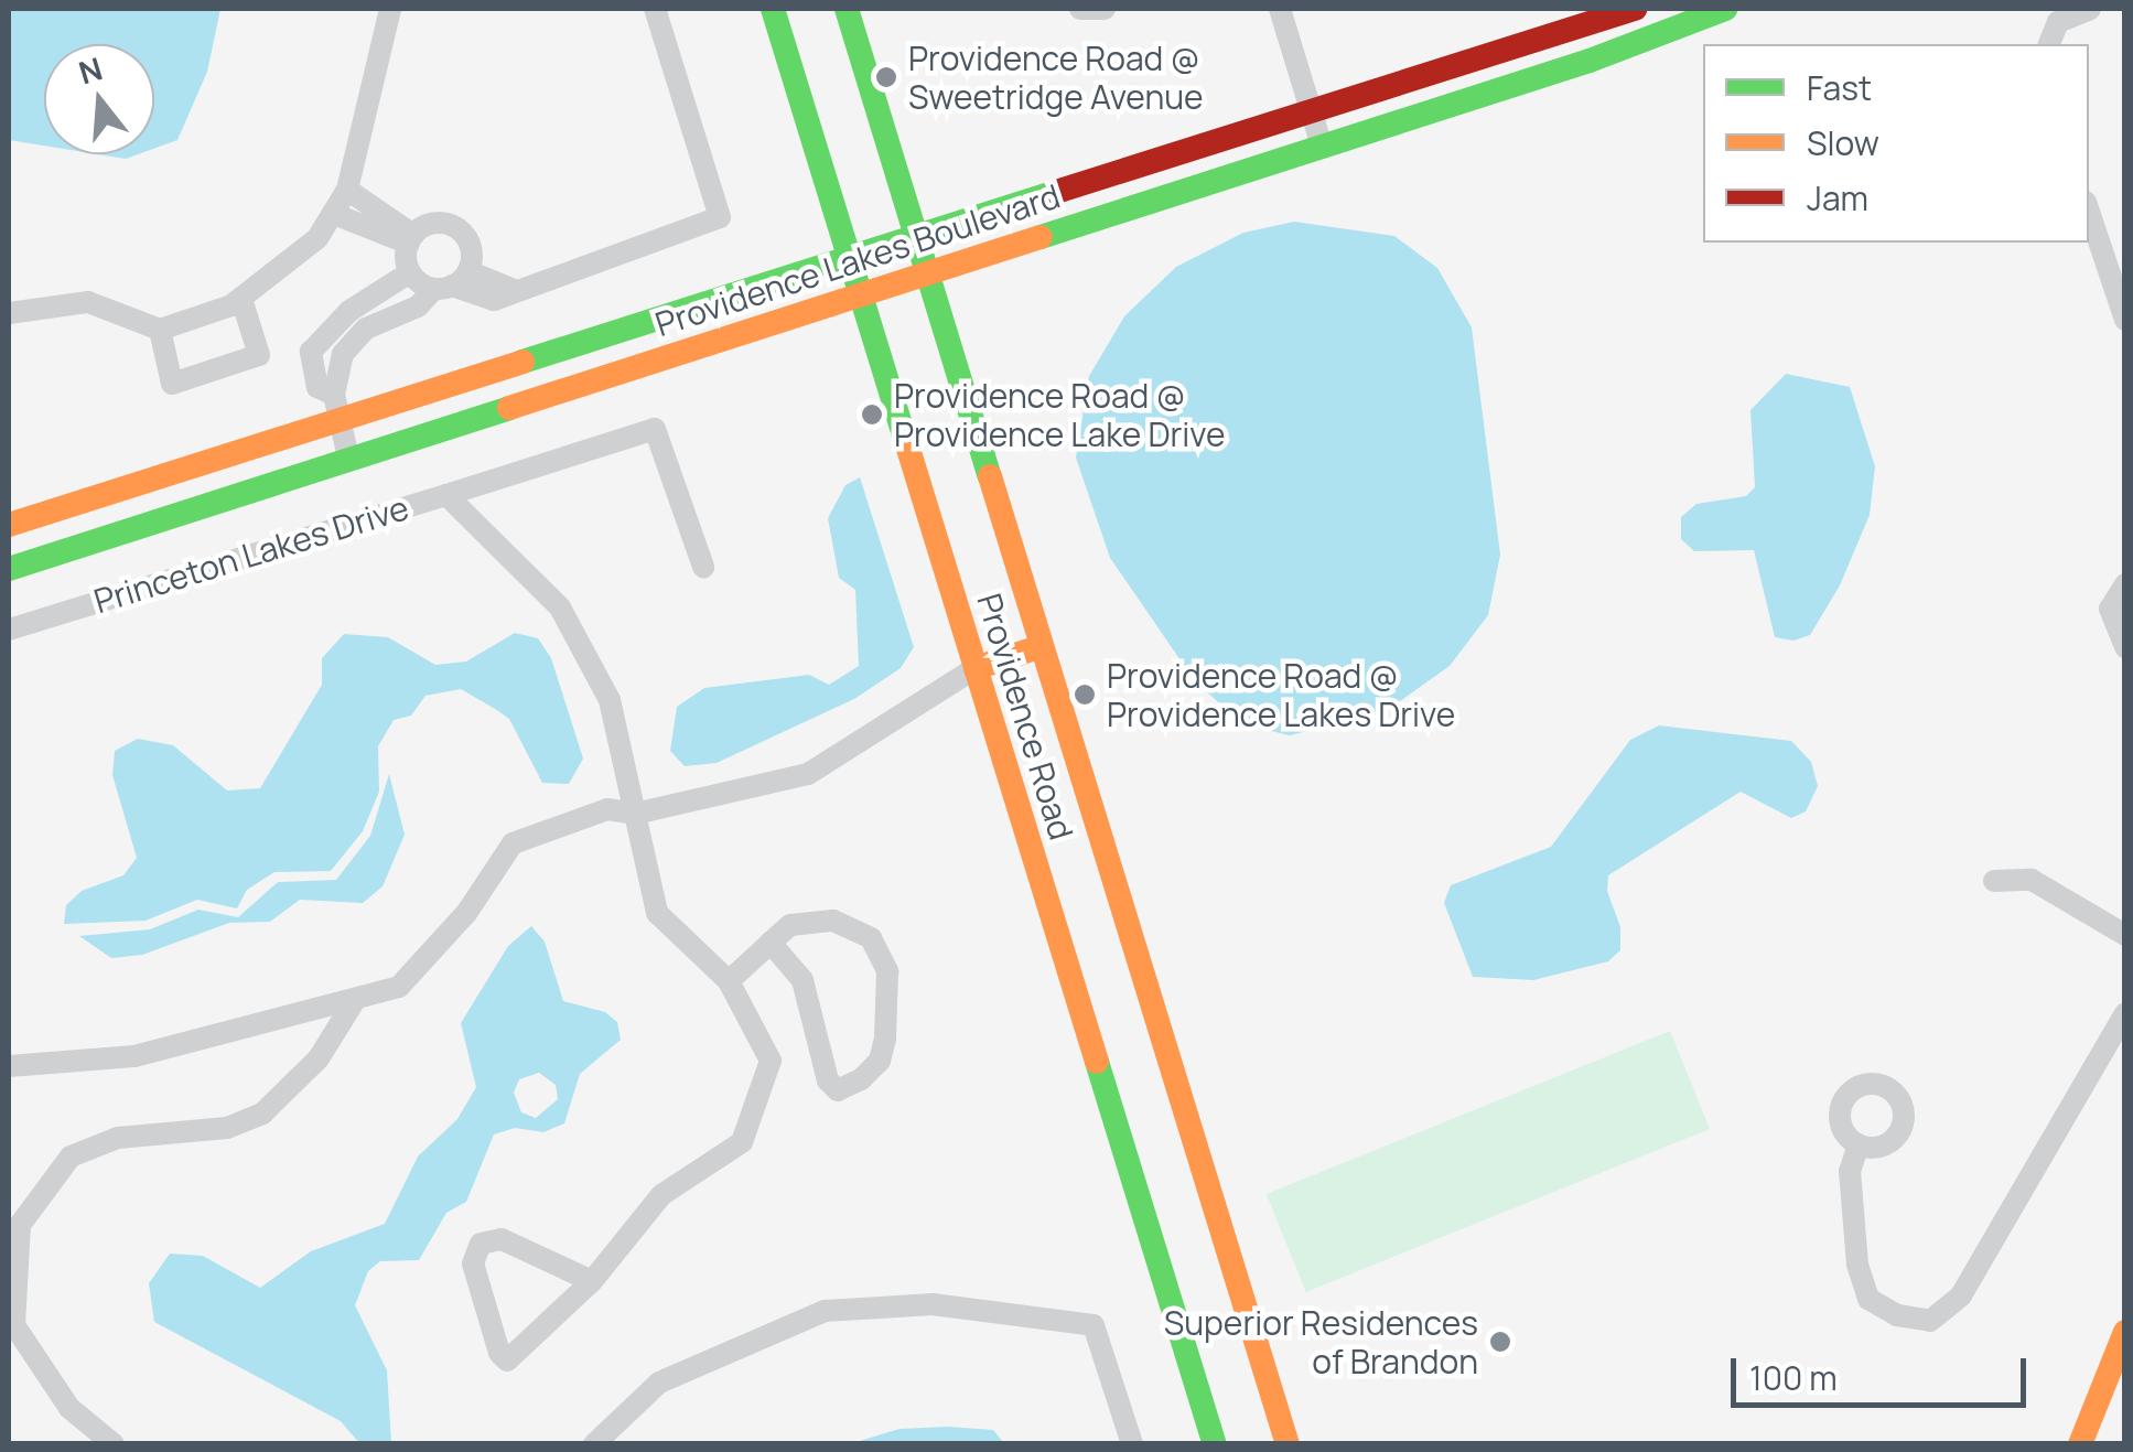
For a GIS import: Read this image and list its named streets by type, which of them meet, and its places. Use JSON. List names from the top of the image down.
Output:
{
  "streets": {
    "street": ["Providence Lakes Boulevard", "Princeton Lakes Drive", "Providence Road"]
  },
  "crossings": [
    ["Providence Lakes Boulevard", "Providence Road"]
  ],
  "places": [
    "Providence Road @ Sweetridge Avenue",
    "Providence Road @ Providence Lake Drive",
    "Providence Road @ Providence Lakes Drive",
    "Superior Residences of Brandon"
  ],
  "legend": ["Fast", "Slow", "Jam"],
  "scale_bar": "100 m",
  "north": "top"
}
